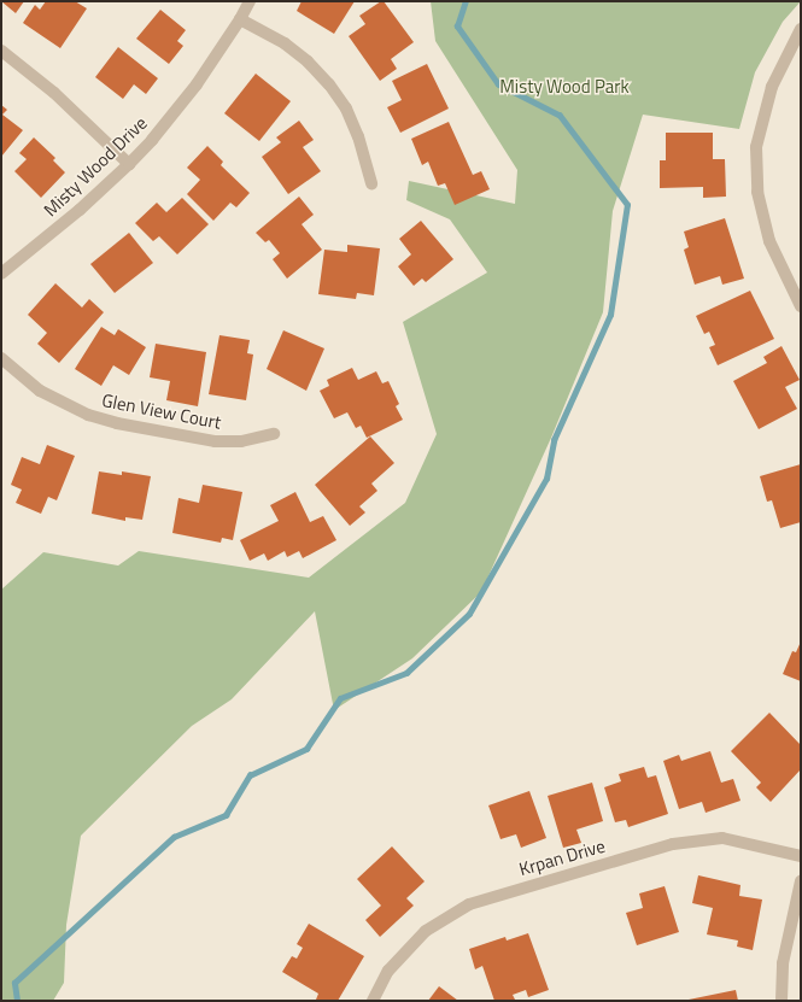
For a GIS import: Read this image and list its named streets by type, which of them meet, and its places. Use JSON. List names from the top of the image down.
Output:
{
  "streets": {
    "street": ["Misty Wood Drive", "Glen View Court", "Krpan Drive"]
  },
  "parks": ["Misty Wood Park"]
}
